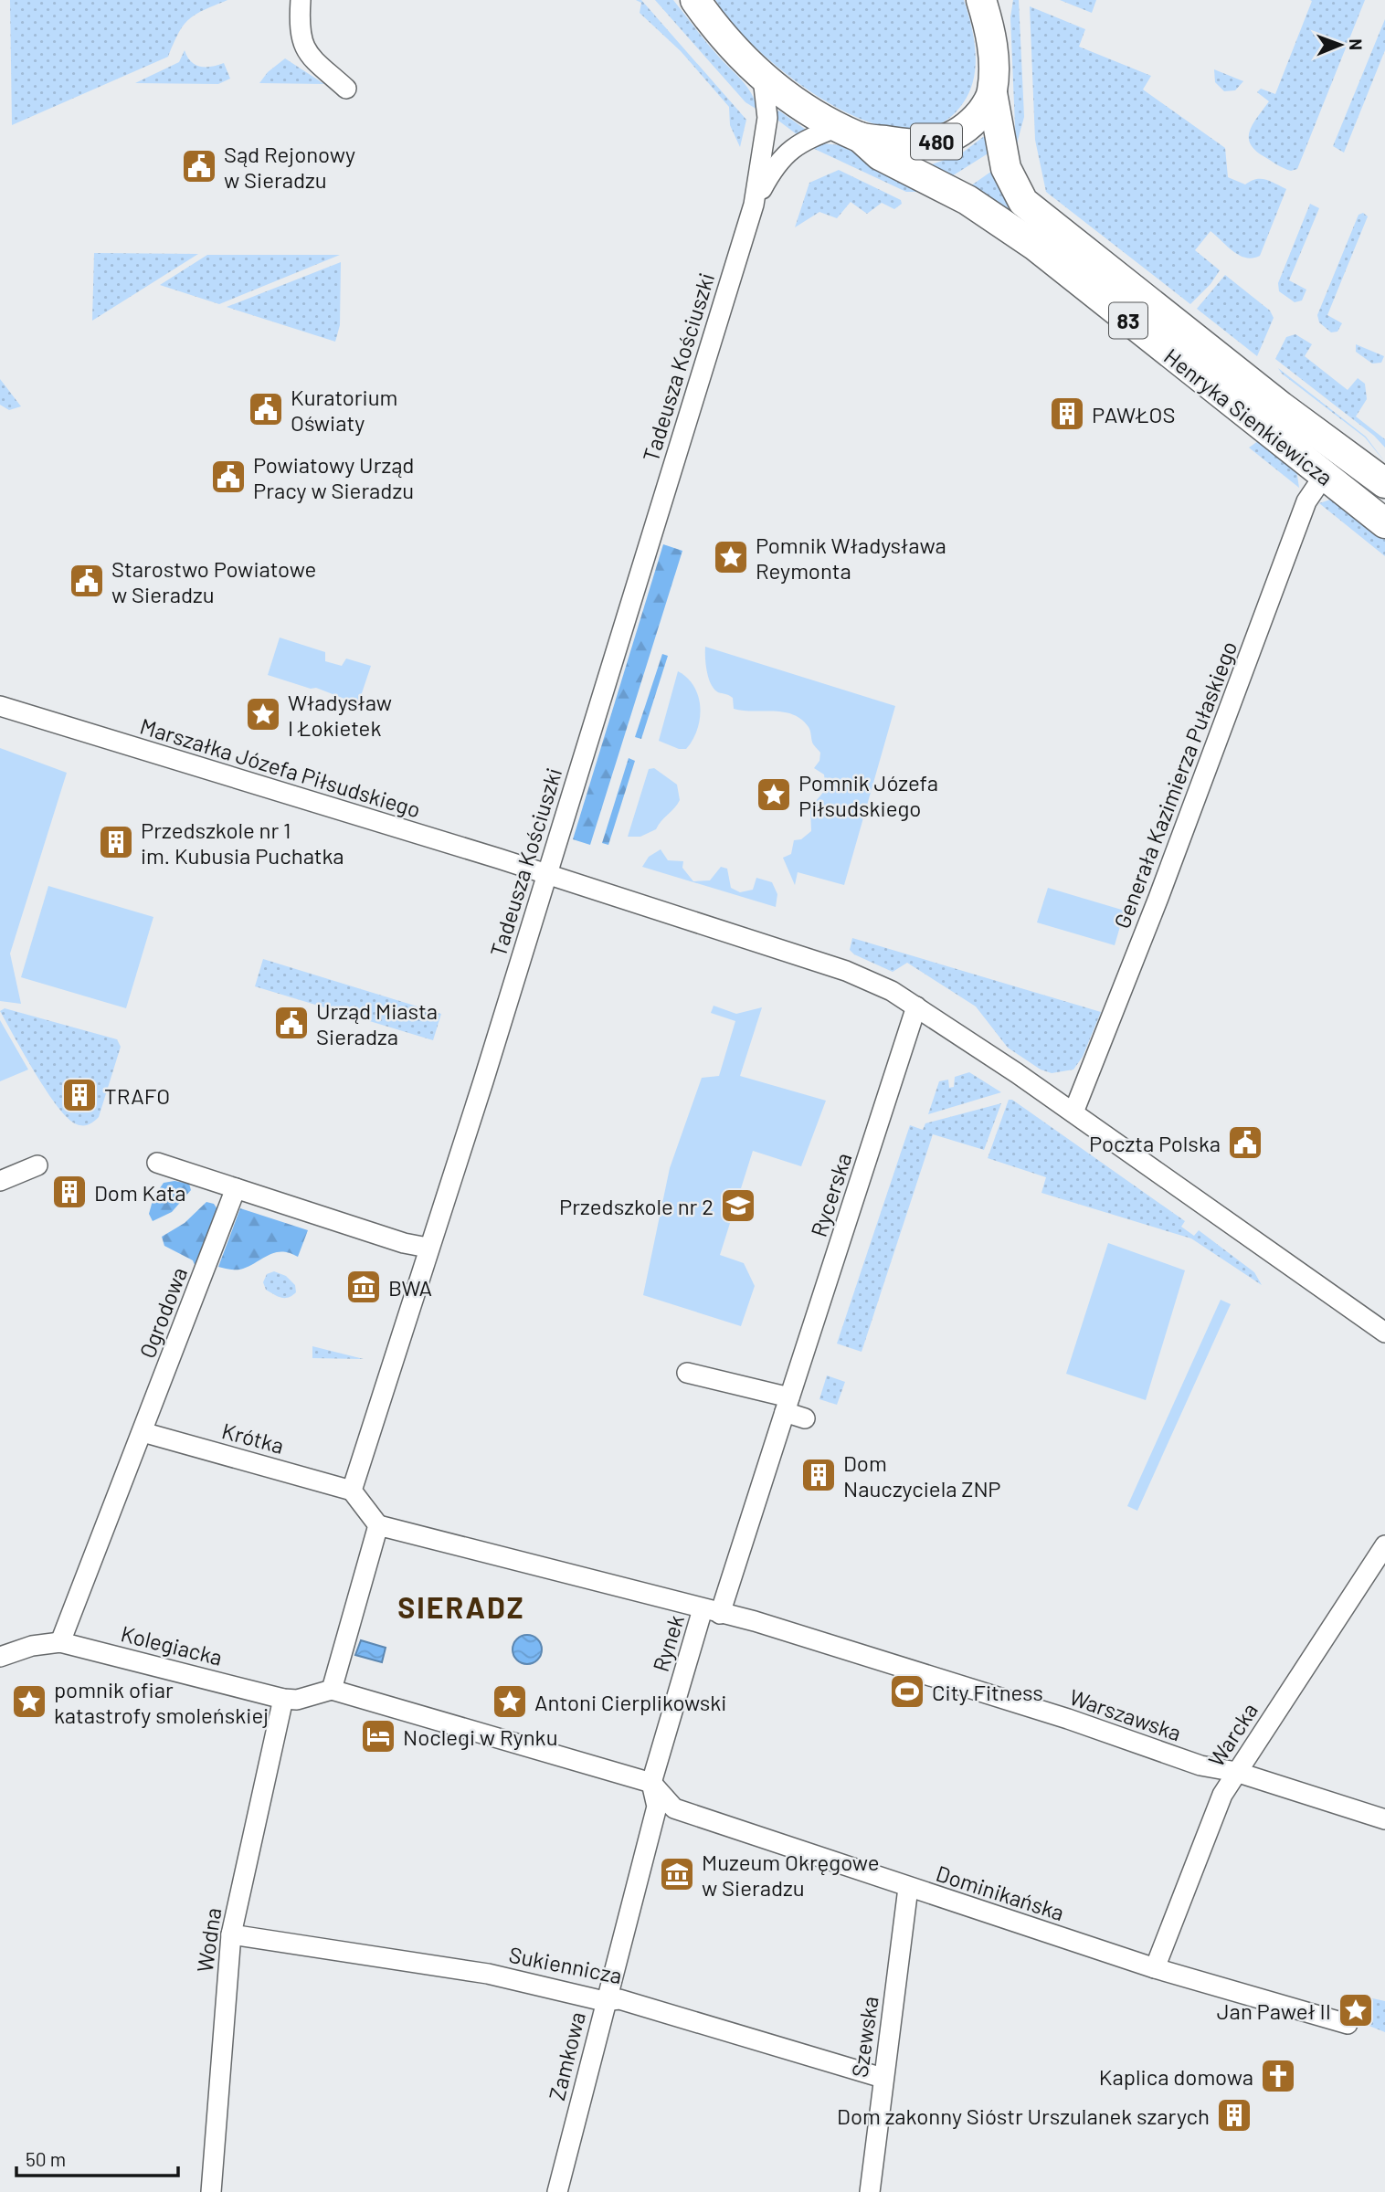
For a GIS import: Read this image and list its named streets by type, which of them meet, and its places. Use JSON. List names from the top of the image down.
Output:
{
  "streets": {
    "main road": ["480", "83", "Henryka Sienkiewicza"],
    "street": [
      "Tadeusza Kościuszki",
      "Marszałka Józefa Piłsudskiego",
      "Generała Kazimierza Pułaskiego",
      "Rycerska",
      "Ogrodowa",
      "Krótka",
      "Rynek",
      "Kolegiacka",
      "Warszawska",
      "Warcka",
      "Dominikańska",
      "Wodna",
      "Sukiennicza",
      "Szewska",
      "Zamkowa"
    ]
  },
  "crossings": [
    ["480", "83"],
    ["480", "Tadeusza Kościuszki"],
    ["480", "Henryka Sienkiewicza"],
    ["83", "Tadeusza Kościuszki"],
    ["83", "Henryka Sienkiewicza"],
    ["Tadeusza Kościuszki", "Henryka Sienkiewicza"],
    ["Tadeusza Kościuszki", "Marszałka Józefa Piłsudskiego"],
    ["Tadeusza Kościuszki", "Krótka"],
    ["Henryka Sienkiewicza", "Generała Kazimierza Pułaskiego"],
    ["Marszałka Józefa Piłsudskiego", "Generała Kazimierza Pułaskiego"],
    ["Marszałka Józefa Piłsudskiego", "Rycerska"],
    ["Rycerska", "Rynek"],
    ["Rycerska", "Warszawska"],
    ["Ogrodowa", "Krótka"],
    ["Ogrodowa", "Kolegiacka"],
    ["Rynek", "Warszawska"],
    ["Rynek", "Dominikańska"],
    ["Rynek", "Zamkowa"],
    ["Kolegiacka", "Wodna"],
    ["Warszawska", "Warcka"],
    ["Warcka", "Dominikańska"],
    ["Dominikańska", "Szewska"],
    ["Dominikańska", "Zamkowa"],
    ["Wodna", "Sukiennicza"],
    ["Sukiennicza", "Szewska"],
    ["Sukiennicza", "Zamkowa"]
  ],
  "districts": ["SIERADZ"],
  "places": {
    "public building": [
      "Sąd Rejonowy w Sieradzu",
      "Kuratorium Oświaty",
      "Powiatowy Urząd Pracy w Sieradzu",
      "Starostwo Powiatowe w Sieradzu",
      "Urząd Miasta Sieradza",
      "Poczta Polska"
    ],
    "building": [
      "PAWŁOS",
      "Przedszkole nr 1 im. Kubusia Puchatka",
      "TRAFO",
      "Dom Kata",
      "Dom Nauczyciela ZNP",
      "Dom zakonny Sióstr Urszulanek szarych"
    ],
    "place": [
      "Pomnik Władysława Reymonta",
      "Władysław I Łokietek",
      "Pomnik Józefa Piłsudskiego",
      "pomnik ofiar katastrofy smoleńskiej",
      "Antoni Cierplikowski",
      "Jan Paweł II"
    ],
    "school or university": ["Przedszkole nr 2"],
    "museum": ["BWA", "Muzeum Okręgowe w Sieradzu"],
    "sports": ["City Fitness"],
    "hotel": ["Noclegi w Rynku"],
    "church": ["Kaplica domowa"]
  },
  "scale_bar": "50 m",
  "north": "right"
}
